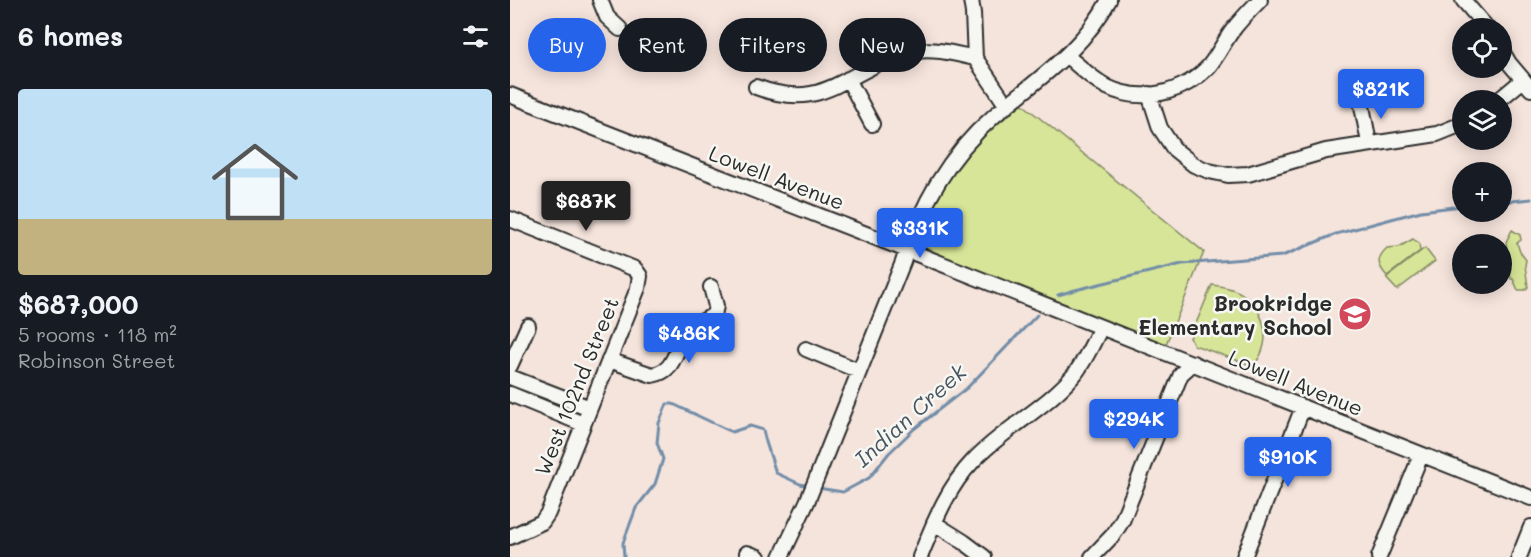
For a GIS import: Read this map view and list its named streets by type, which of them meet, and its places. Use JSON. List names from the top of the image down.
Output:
{
  "streets": {
    "street": ["Lowell Avenue", "West 102nd Street"]
  },
  "water": ["Indian Creek"],
  "places": {
    "school or university": ["Brookridge Elementary School"]
  },
  "page": {
    "heading": "6 homes",
    "map_buttons": ["+", "−"],
    "chip": [
      "Buy",
      "Rent",
      "Filters",
      "New"
    ],
    "price": [
      "$821K",
      "$687K",
      "$331K",
      "$486K",
      "$294K",
      "$910K"
    ],
    "list": [
      {
        "name": "$687,000",
        "note": "5 rooms · 118 m² · Robinson Street"
      }
    ]
  }
}
